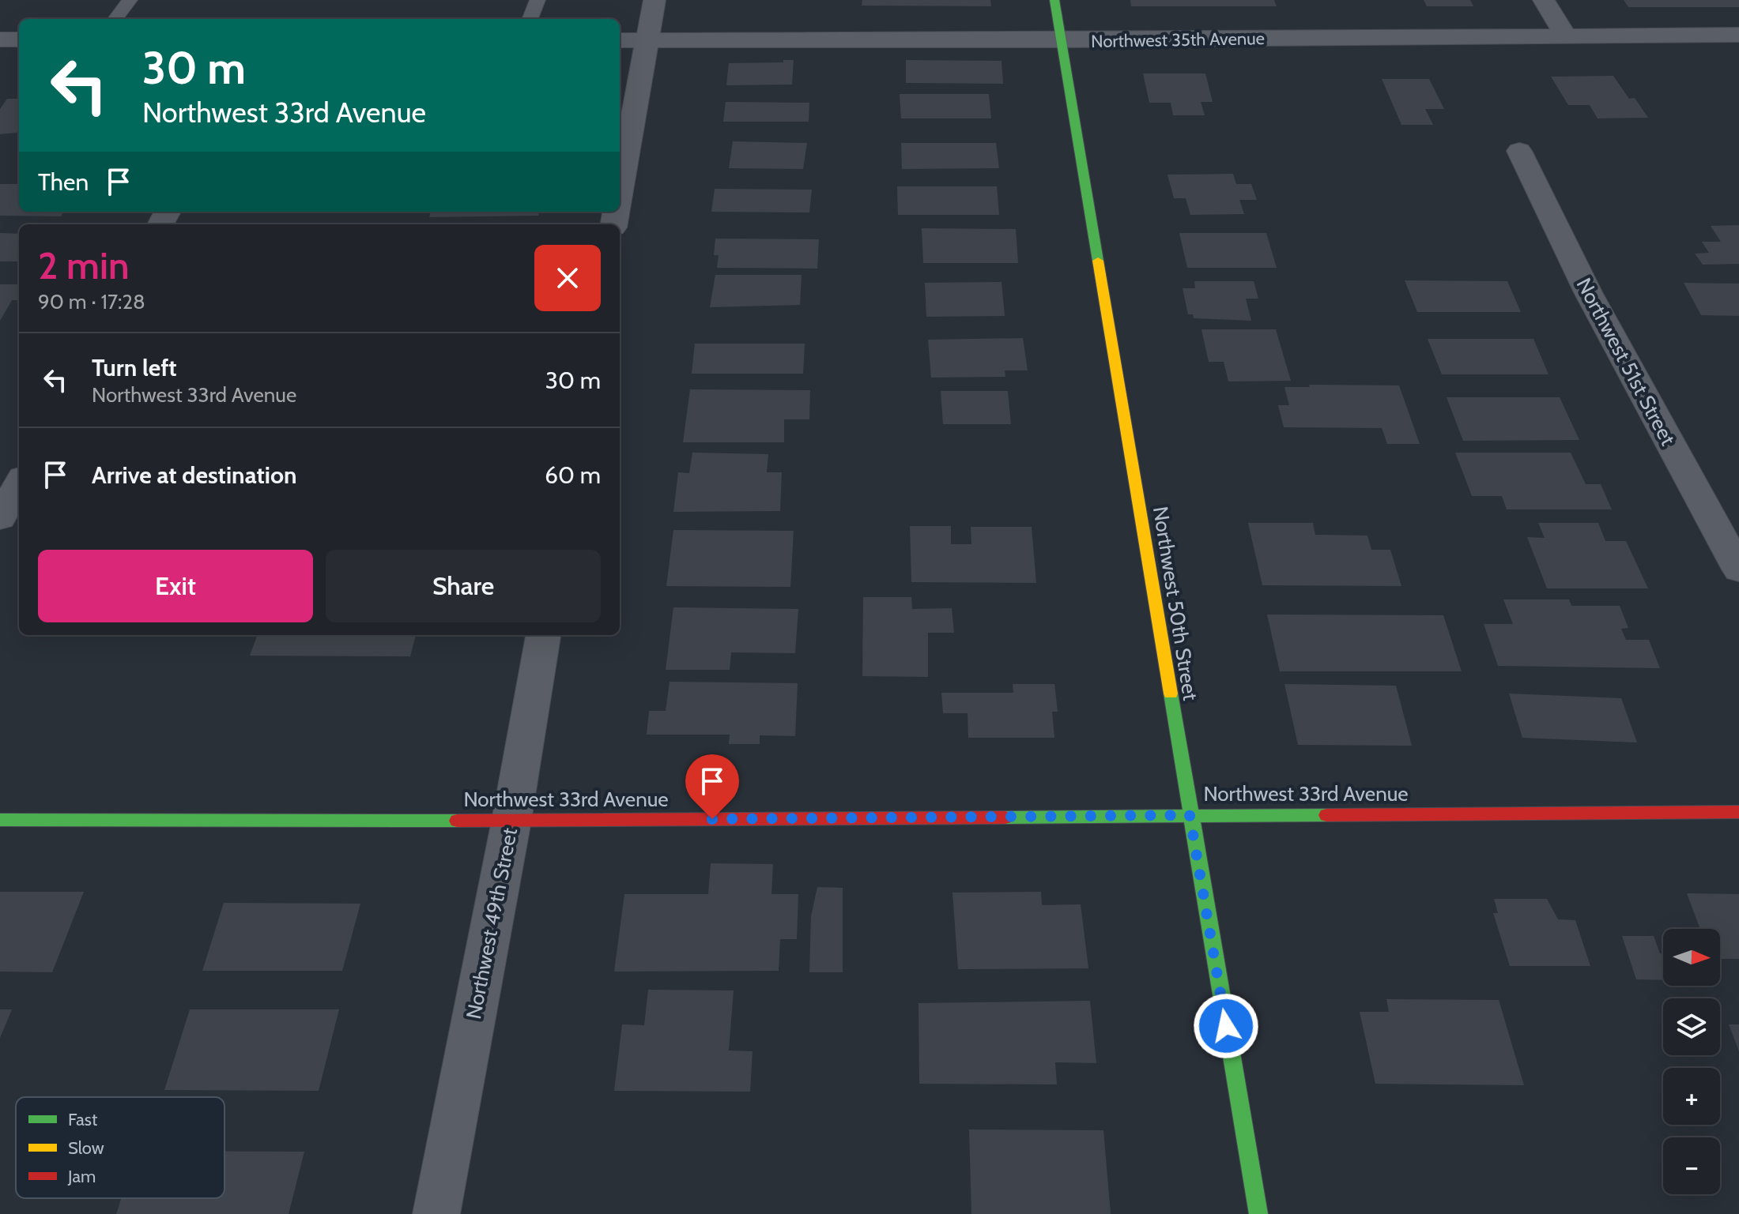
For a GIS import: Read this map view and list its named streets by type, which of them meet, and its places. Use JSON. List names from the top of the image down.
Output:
{
  "streets": {
    "street": [
      "Northwest 35th Avenue",
      "Northwest 51st Street",
      "Northwest 50th Street",
      "Northwest 33rd Avenue",
      "Northwest 49th Street"
    ]
  },
  "crossings": [
    ["Northwest 35th Avenue", "Northwest 50th Street"],
    ["Northwest 50th Street", "Northwest 33rd Avenue"],
    ["Northwest 33rd Avenue", "Northwest 49th Street"]
  ],
  "legend": ["Fast", "Slow", "Jam"],
  "north": "right",
  "page": {
    "turn": ["30 m", "Northwest 33rd Avenue"],
    "then": "Then",
    "heading": ["2 min", "90 m · 17:28"],
    "list": [
      {
        "name": "Turn left",
        "note": "Northwest 33rd Avenue",
        "value": "30 m"
      },
      {
        "name": "Arrive at destination",
        "value": "60 m"
      }
    ],
    "buttons": ["Exit", "Share"],
    "map_buttons": ["+", "−"]
  }
}
